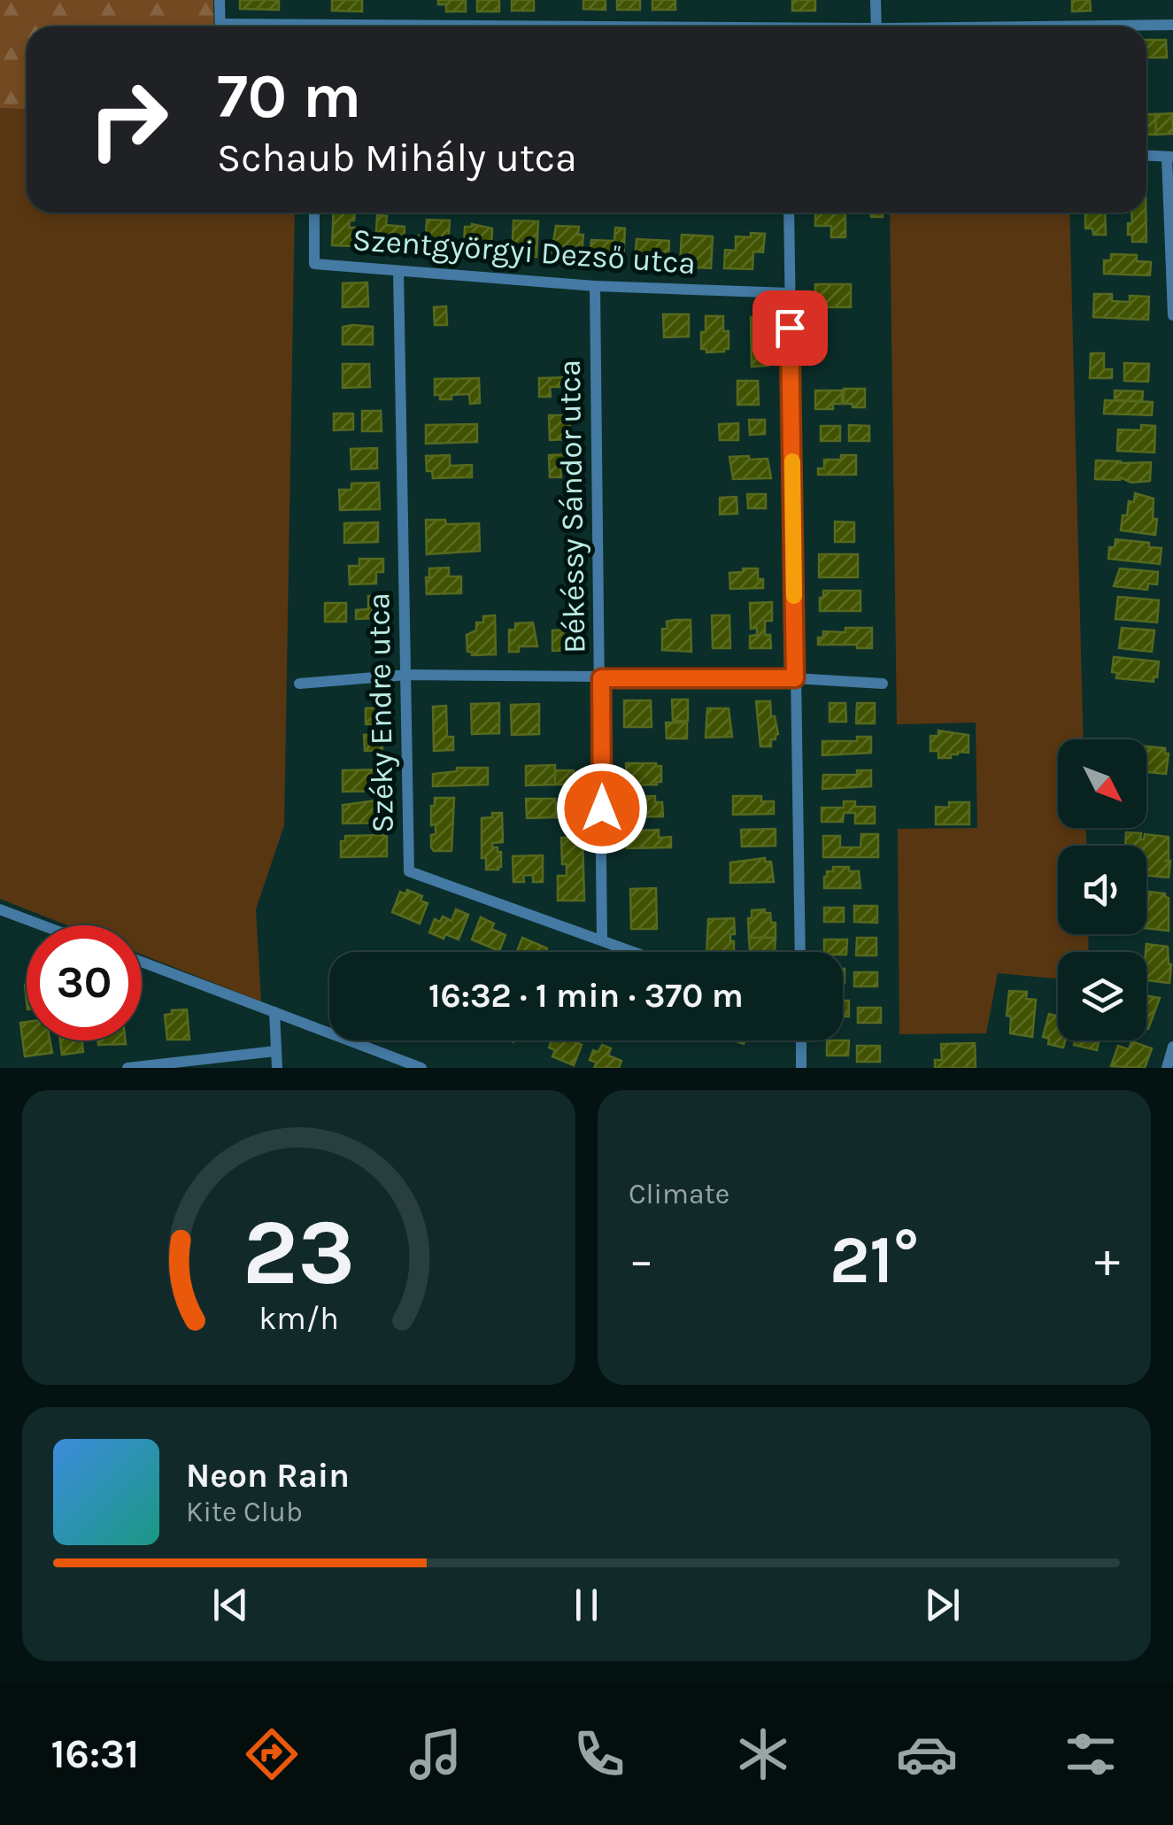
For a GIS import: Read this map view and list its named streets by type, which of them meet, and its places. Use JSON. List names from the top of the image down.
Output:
{
  "streets": {
    "street": ["Szentgyörgyi Dezső utca", "Békéssy Sándor utca", "Széky Endre utca"]
  },
  "crossings": [
    ["Szentgyörgyi Dezső utca", "Békéssy Sándor utca"],
    ["Szentgyörgyi Dezső utca", "Széky Endre utca"],
    ["Békéssy Sándor utca", "Széky Endre utca"]
  ],
  "north": "bottom right",
  "page": {
    "turn": ["70 m", "Schaub Mihály utca"],
    "limit": "30",
    "trip": "16:32 · 1 min · 370 m",
    "tile": "Climate",
    "heat": ["−", "21°", "+"],
    "song": ["Neon Rain", "Kite Club"],
    "tabs": "16:31",
    "gauge": ["23", "km/h"]
  }
}
